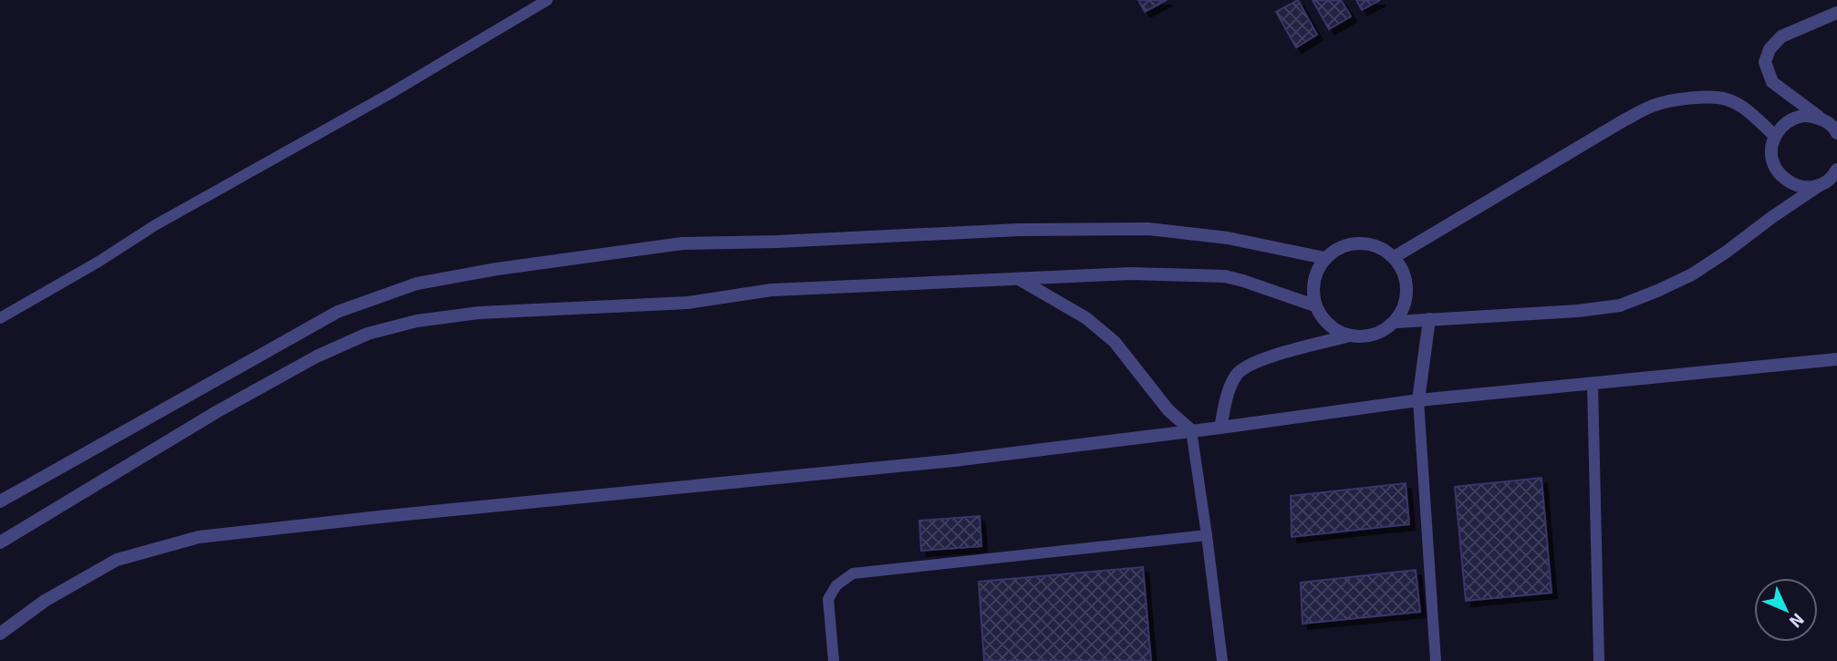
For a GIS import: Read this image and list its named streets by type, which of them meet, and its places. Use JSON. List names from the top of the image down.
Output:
{
  "north": "bottom right"
}
